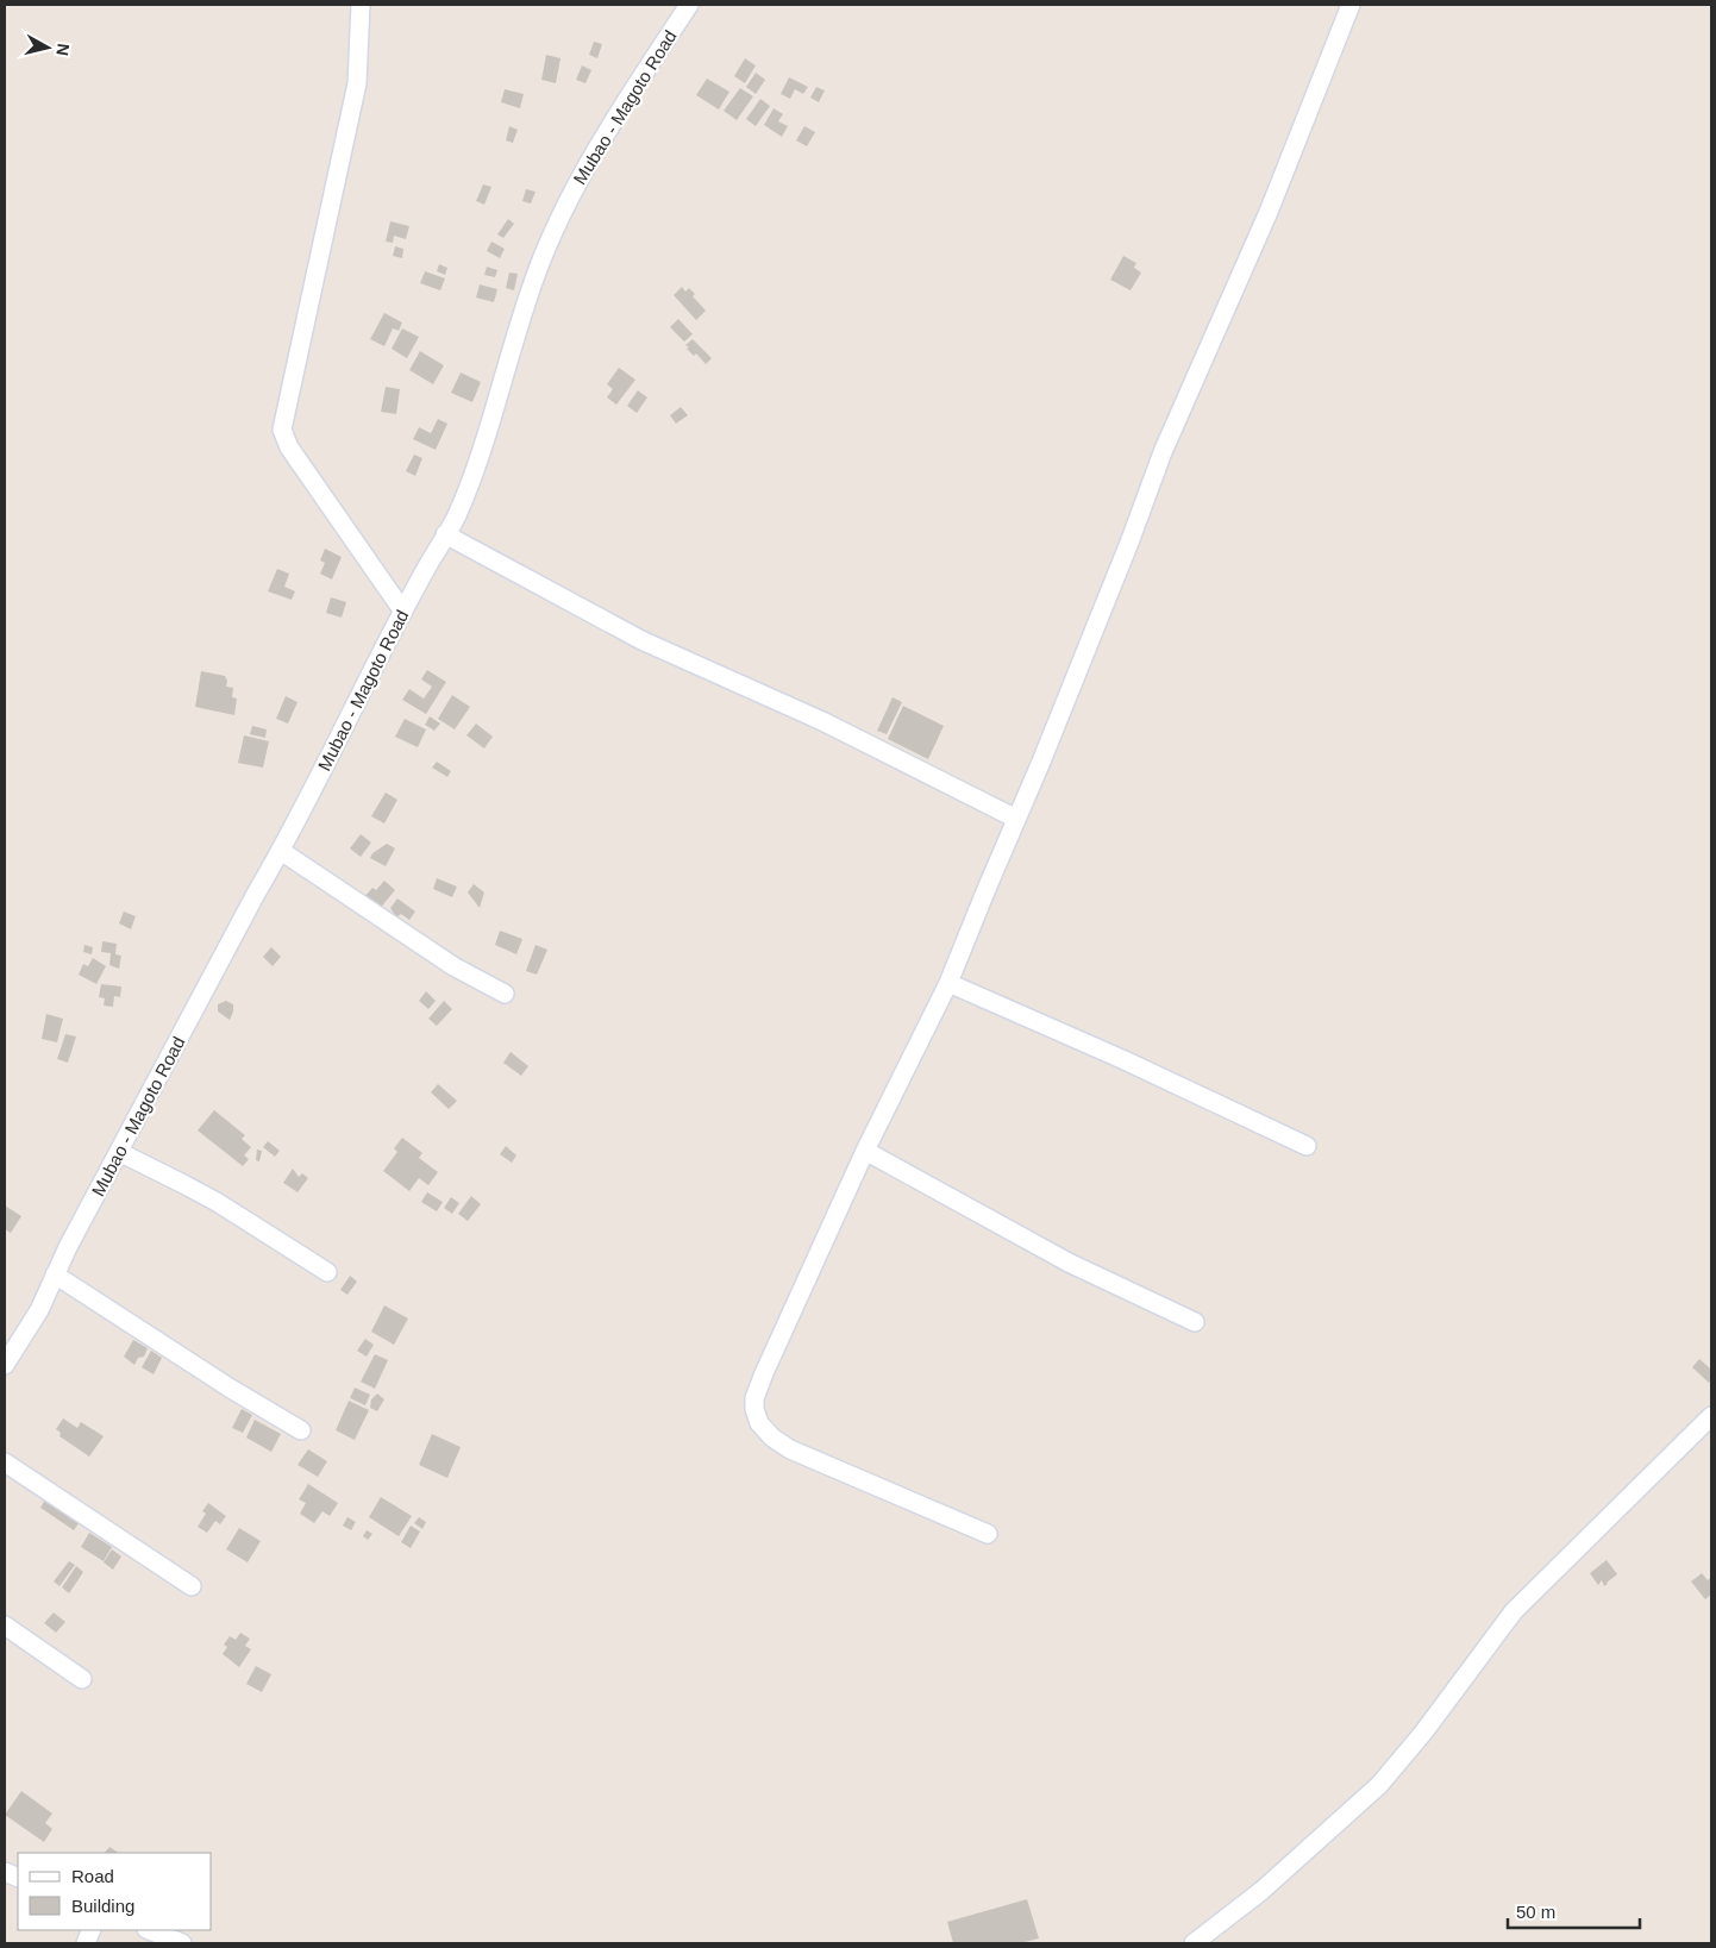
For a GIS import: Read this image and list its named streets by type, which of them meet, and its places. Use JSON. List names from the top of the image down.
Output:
{
  "streets": {
    "street": ["Mubao - Magoto Road"]
  },
  "legend": ["Road", "Building"],
  "scale_bar": "50 m",
  "north": "right"
}
